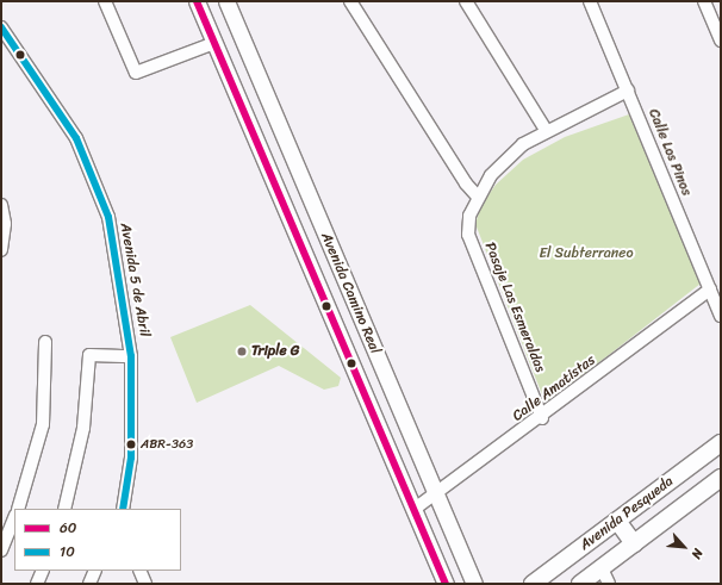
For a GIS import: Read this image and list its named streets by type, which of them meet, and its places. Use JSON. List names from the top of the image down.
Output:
{
  "streets": {
    "main road": ["Avenida Pesqueda"],
    "street": [
      "Calle Los Pinos",
      "Avenida 5 de Abril",
      "Avenida Camino Real",
      "Pasaje Las Esmeraldas",
      "Calle Amatistas"
    ]
  },
  "crossings": [
    ["Calle Los Pinos", "Calle Amatistas"],
    ["Avenida Camino Real", "Calle Amatistas"],
    ["Pasaje Las Esmeraldas", "Calle Amatistas"]
  ],
  "parks": ["El Subterraneo"],
  "places": ["Triple G", "ABR-363"],
  "lines": ["transit line 60", "transit line 10"],
  "legend": ["60", "10"],
  "north": "bottom right"
}
